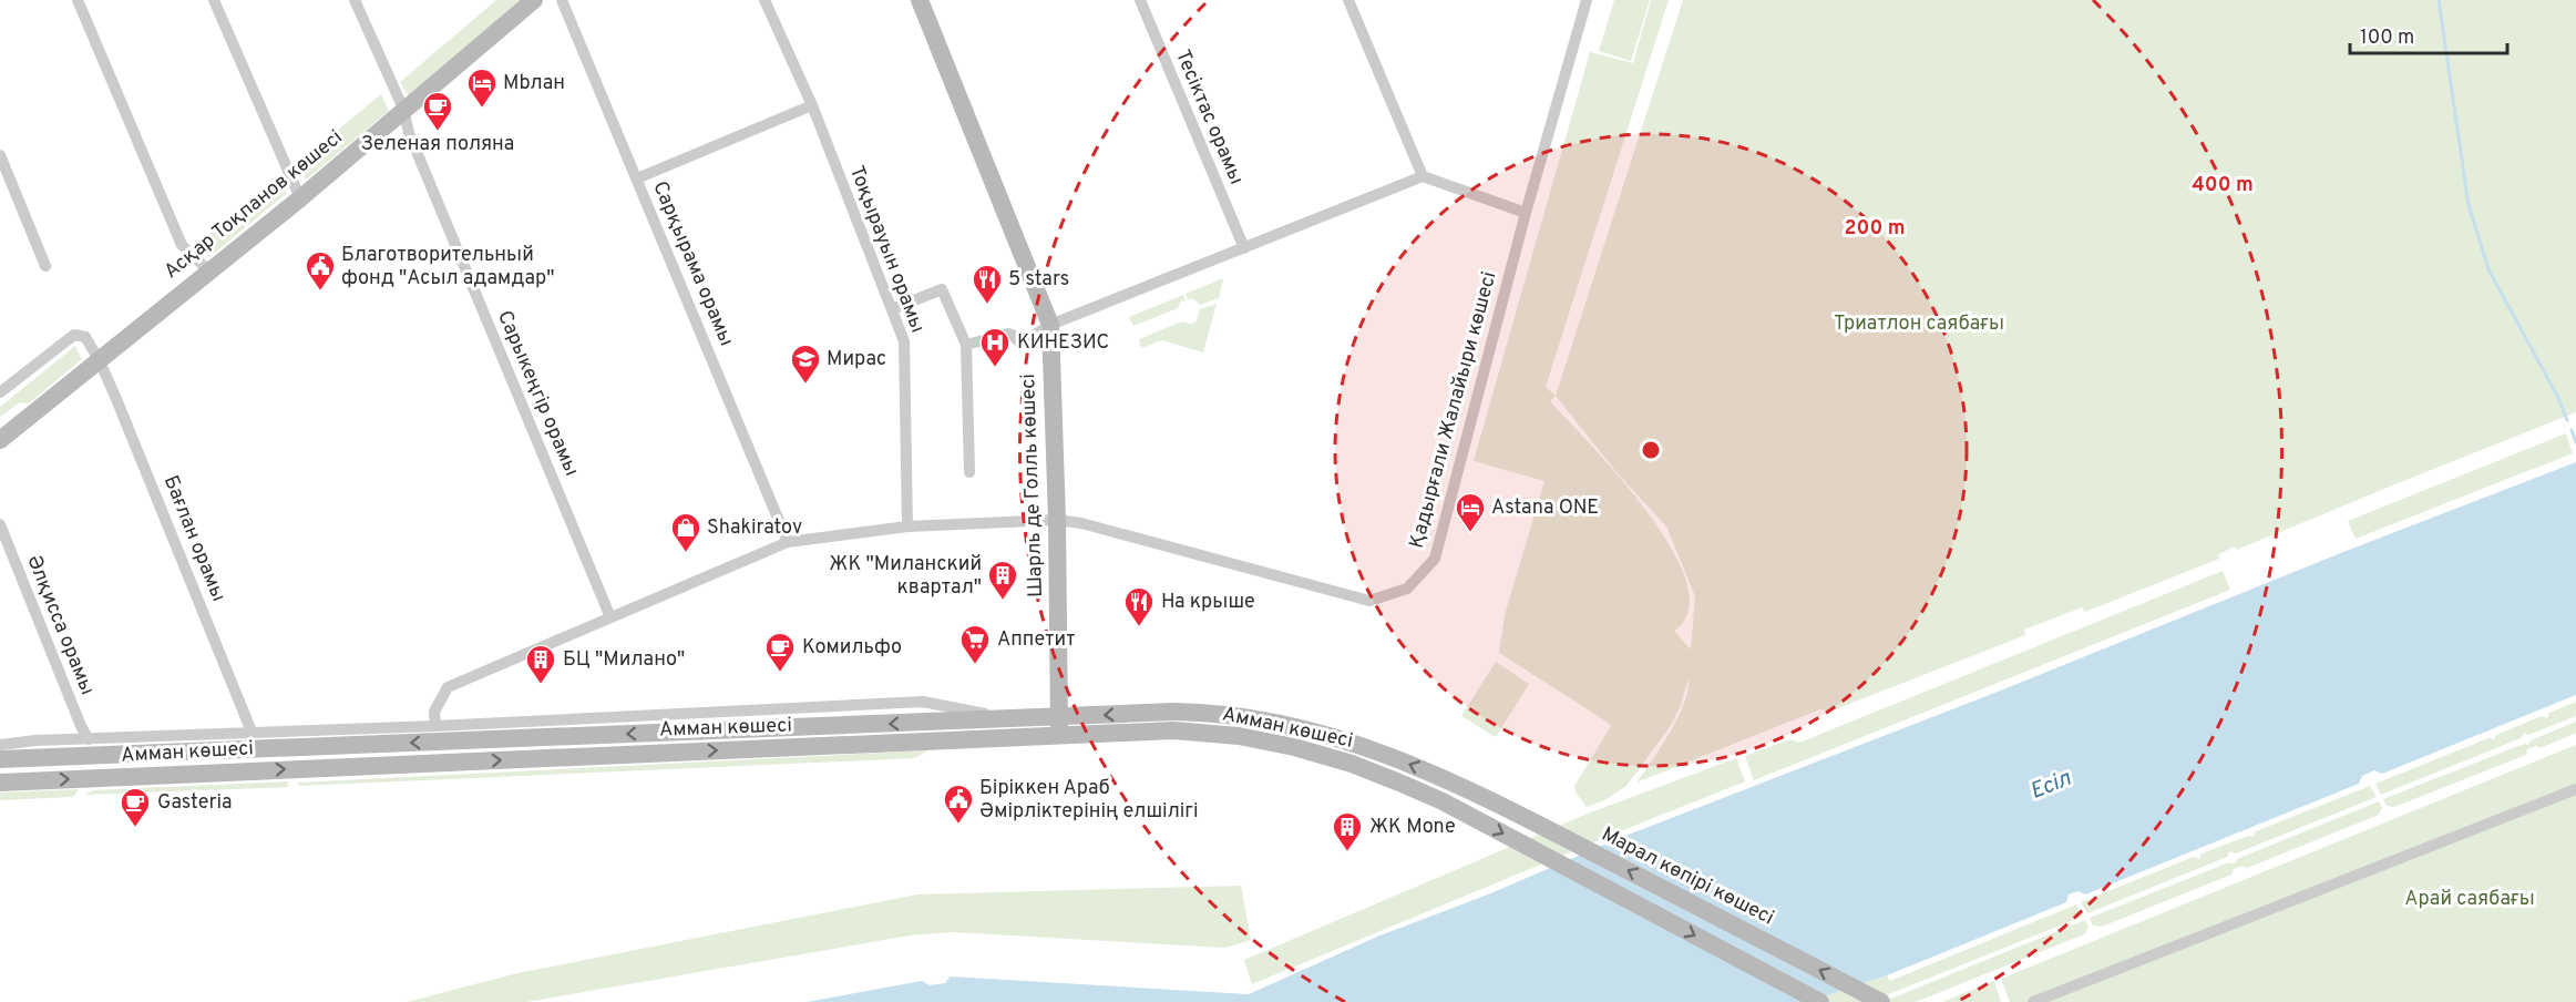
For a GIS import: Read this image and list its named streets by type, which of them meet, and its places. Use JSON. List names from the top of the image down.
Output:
{
  "streets": {
    "main road": [
      "Асқар Тоқпанов көшесі",
      "Шарль де Голль көшесі",
      "Амман көшесі",
      "Марал көпірі көшесі"
    ],
    "street": [
      "Тесіктас орамы",
      "Тоқырауын орамы",
      "Сарқырама орамы",
      "Сарыкеңгір орамы",
      "Қадырғали Жалайыри көшесі",
      "Бағлан орамы",
      "Әлқисса орамы"
    ]
  },
  "crossings": [
    ["Асқар Тоқпанов көшесі", "Сарыкеңгір орамы"],
    ["Асқар Тоқпанов көшесі", "Бағлан орамы"],
    ["Тоқырауын орамы", "Қадырғали Жалайыри көшесі"],
    ["Сарқырама орамы", "Қадырғали Жалайыри көшесі"],
    ["Сарыкеңгір орамы", "Қадырғали Жалайыри көшесі"],
    ["Қадырғали Жалайыри көшесі", "Шарль де Голль көшесі"],
    ["Қадырғали Жалайыри көшесі", "Амман көшесі"],
    ["Шарль де Голль көшесі", "Амман көшесі"],
    ["Бағлан орамы", "Амман көшесі"],
    ["Әлқисса орамы", "Амман көшесі"],
    ["Амман көшесі", "Марал көпірі көшесі"]
  ],
  "one_way": ["Марал көпірі көшесі"],
  "water": ["Есіл"],
  "parks": ["Триатлон саябағы", "Арай саябағы"],
  "places": {
    "hotel": ["Мbлан", "Astana ONE"],
    "cafe": ["Зеленая поляна", "Комильфо", "Gasteria"],
    "public building": ["Благотворительный фонд \"Асыл адамдар\"", "Біріккен Араб Әмірліктерінің елшілігі"],
    "restaurant": ["5 stars", "На крыше"],
    "hospital": ["КИНЕЗИС"],
    "school or university": ["Мирас"],
    "shop": ["Shakiratov"],
    "building": ["ЖК \"Миланский квартал\"", "БЦ \"Милано\"", "ЖК Mone"],
    "supermarket": ["Аппетит"]
  },
  "scale_bar": "100 m",
  "rings": ["400 m", "200 m"]
}
